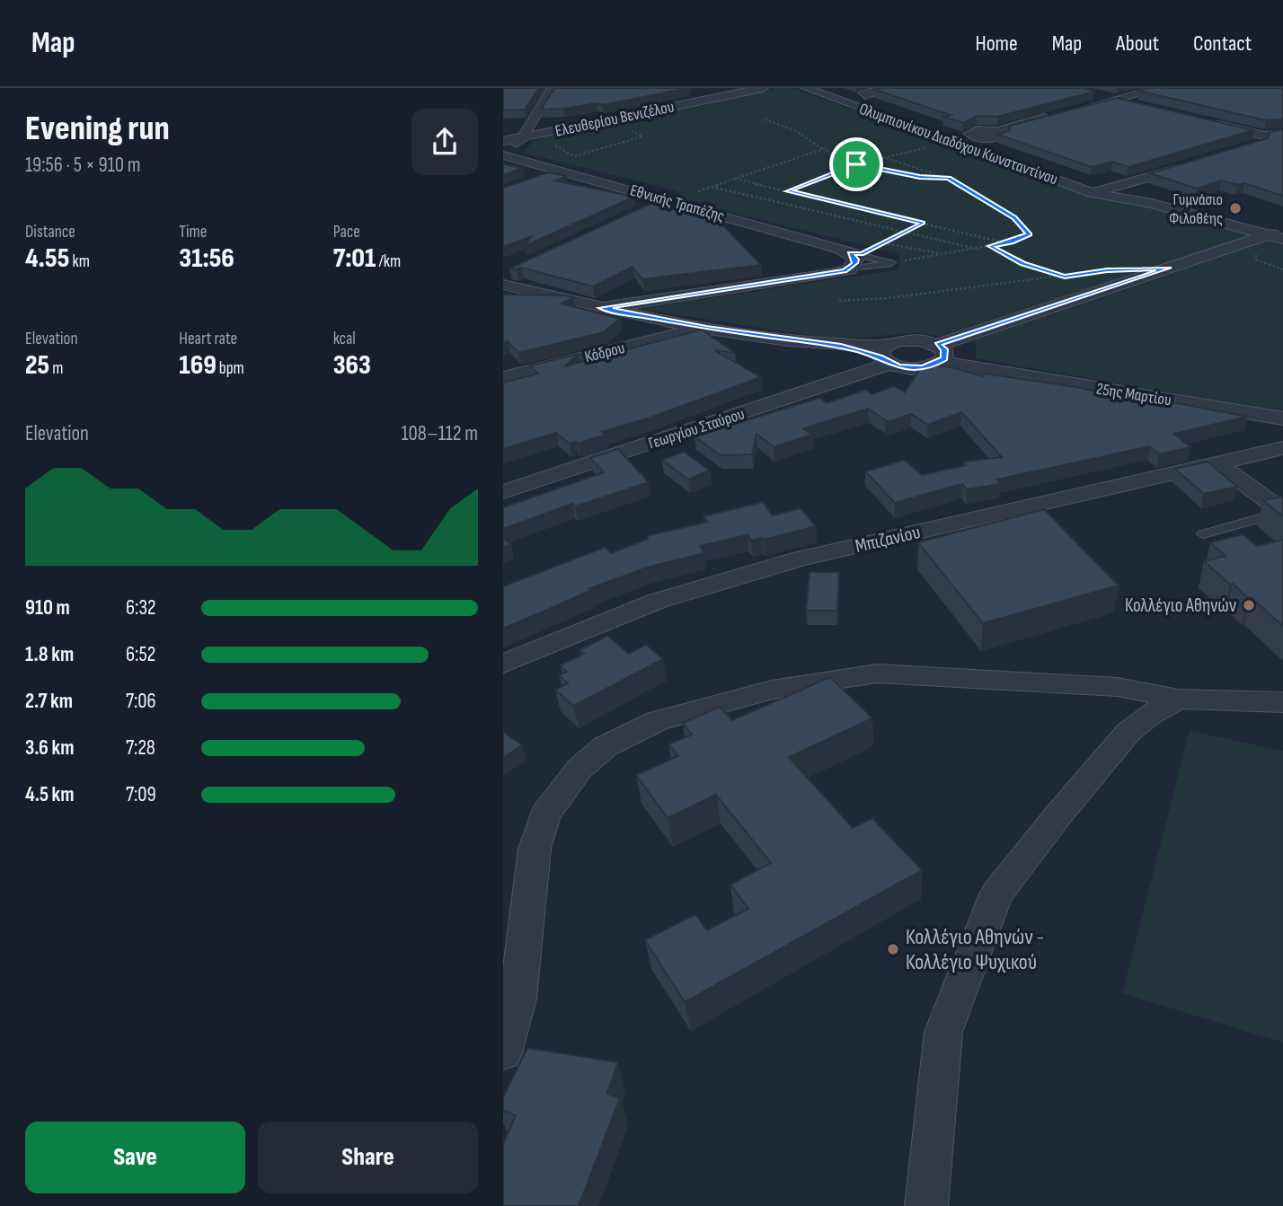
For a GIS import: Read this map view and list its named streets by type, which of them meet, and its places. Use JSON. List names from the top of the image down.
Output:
{
  "streets": {
    "street": [
      "Ελευθερίου Βενιζέλου",
      "Ολυμπιονίκου Διαδόχου Κωνσταντίνου",
      "Εθνικής Τραπέζης",
      "Κόδρου",
      "25ης Μαρτίου",
      "Γεωργίου Σταύρου",
      "Μπιζανίου"
    ]
  },
  "crossings": [
    ["25ης Μαρτίου", "Γεωργίου Σταύρου"]
  ],
  "places": ["Γυμνάσιο Φιλοθέης", "Κολλέγιο Αθηνών", "Κολλέγιο Αθηνών - Κολλέγιο Ψυχικού"],
  "page": {
    "header": "Map",
    "nav": [
      "Home",
      "Map",
      "About",
      "Contact"
    ],
    "heading": ["Evening run", "19:56 · 5 × 910 m"],
    "stats": [
      ["Distance", "4.55 km"],
      ["Time", "31:56"],
      ["Pace", "7:01 /km"],
      ["Elevation", "25 m"],
      ["Heart rate", "169 bpm"],
      ["kcal", "363"]
    ],
    "chart": ["Elevation", "108–112 m"],
    "list": [
      {
        "name": "910 m",
        "note": "6:32"
      },
      {
        "name": "1.8 km",
        "note": "6:52"
      },
      {
        "name": "2.7 km",
        "note": "7:06"
      },
      {
        "name": "3.6 km",
        "note": "7:28"
      },
      {
        "name": "4.5 km",
        "note": "7:09"
      }
    ],
    "buttons": ["Save", "Share"]
  }
}
